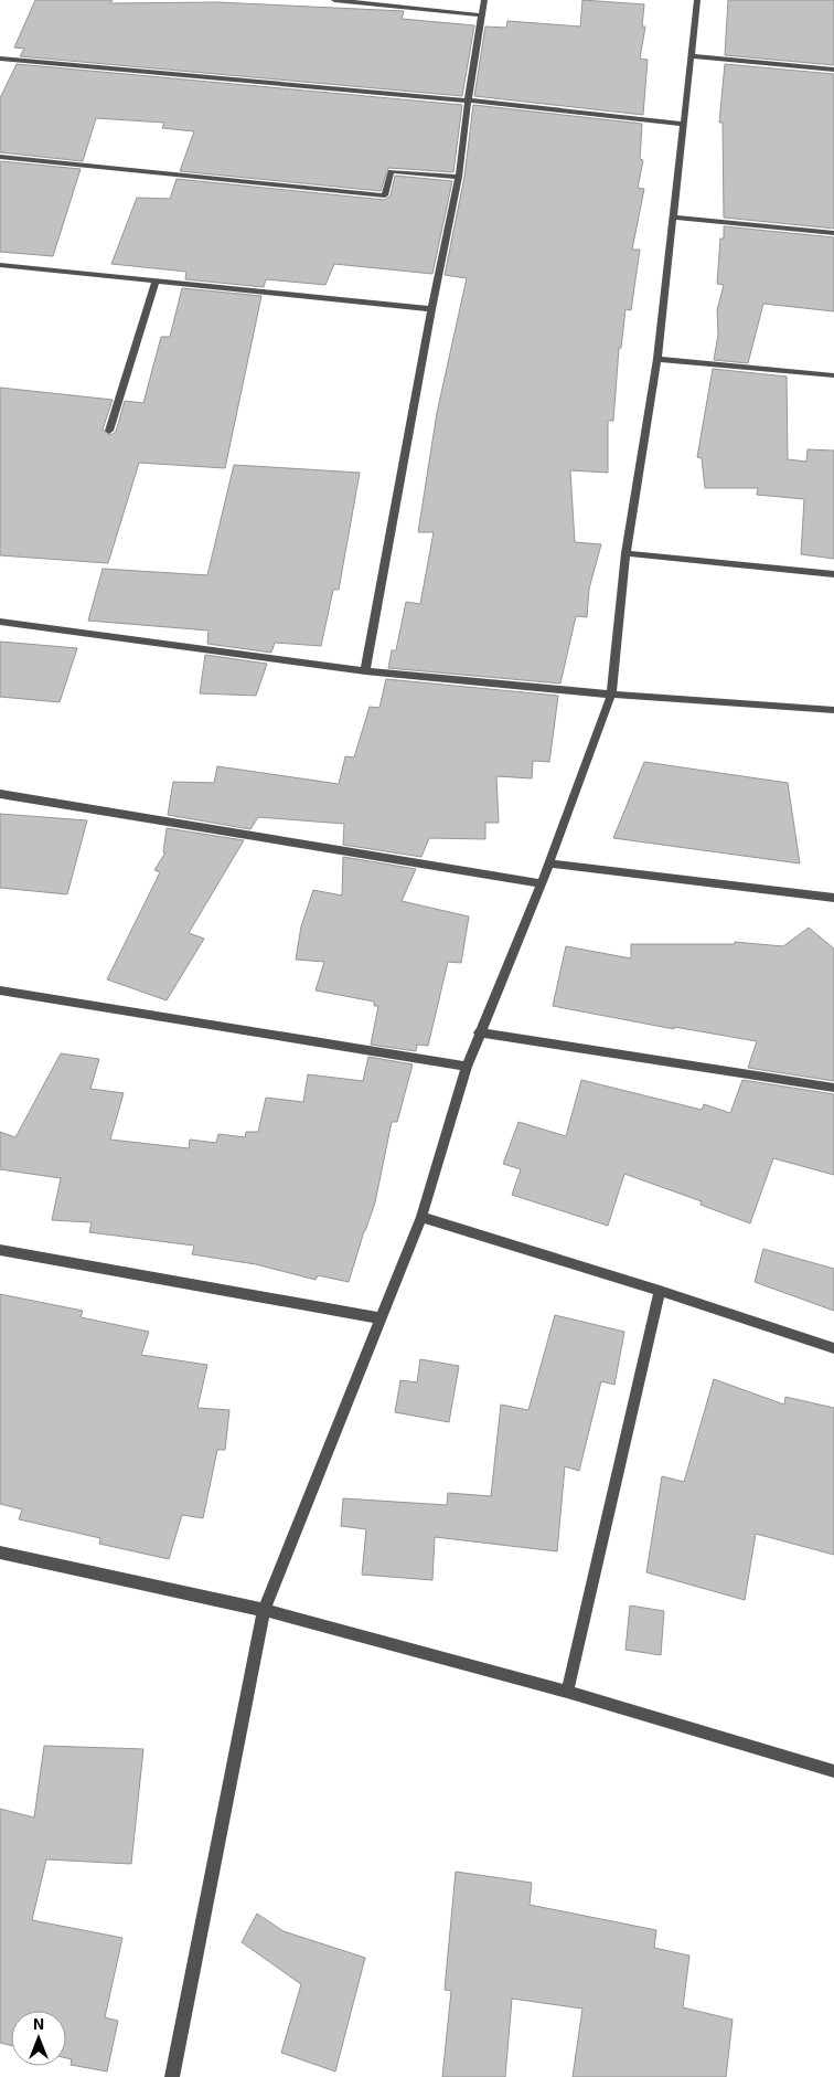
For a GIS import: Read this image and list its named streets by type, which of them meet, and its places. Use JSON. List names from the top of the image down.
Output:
{
  "north": "top"
}
